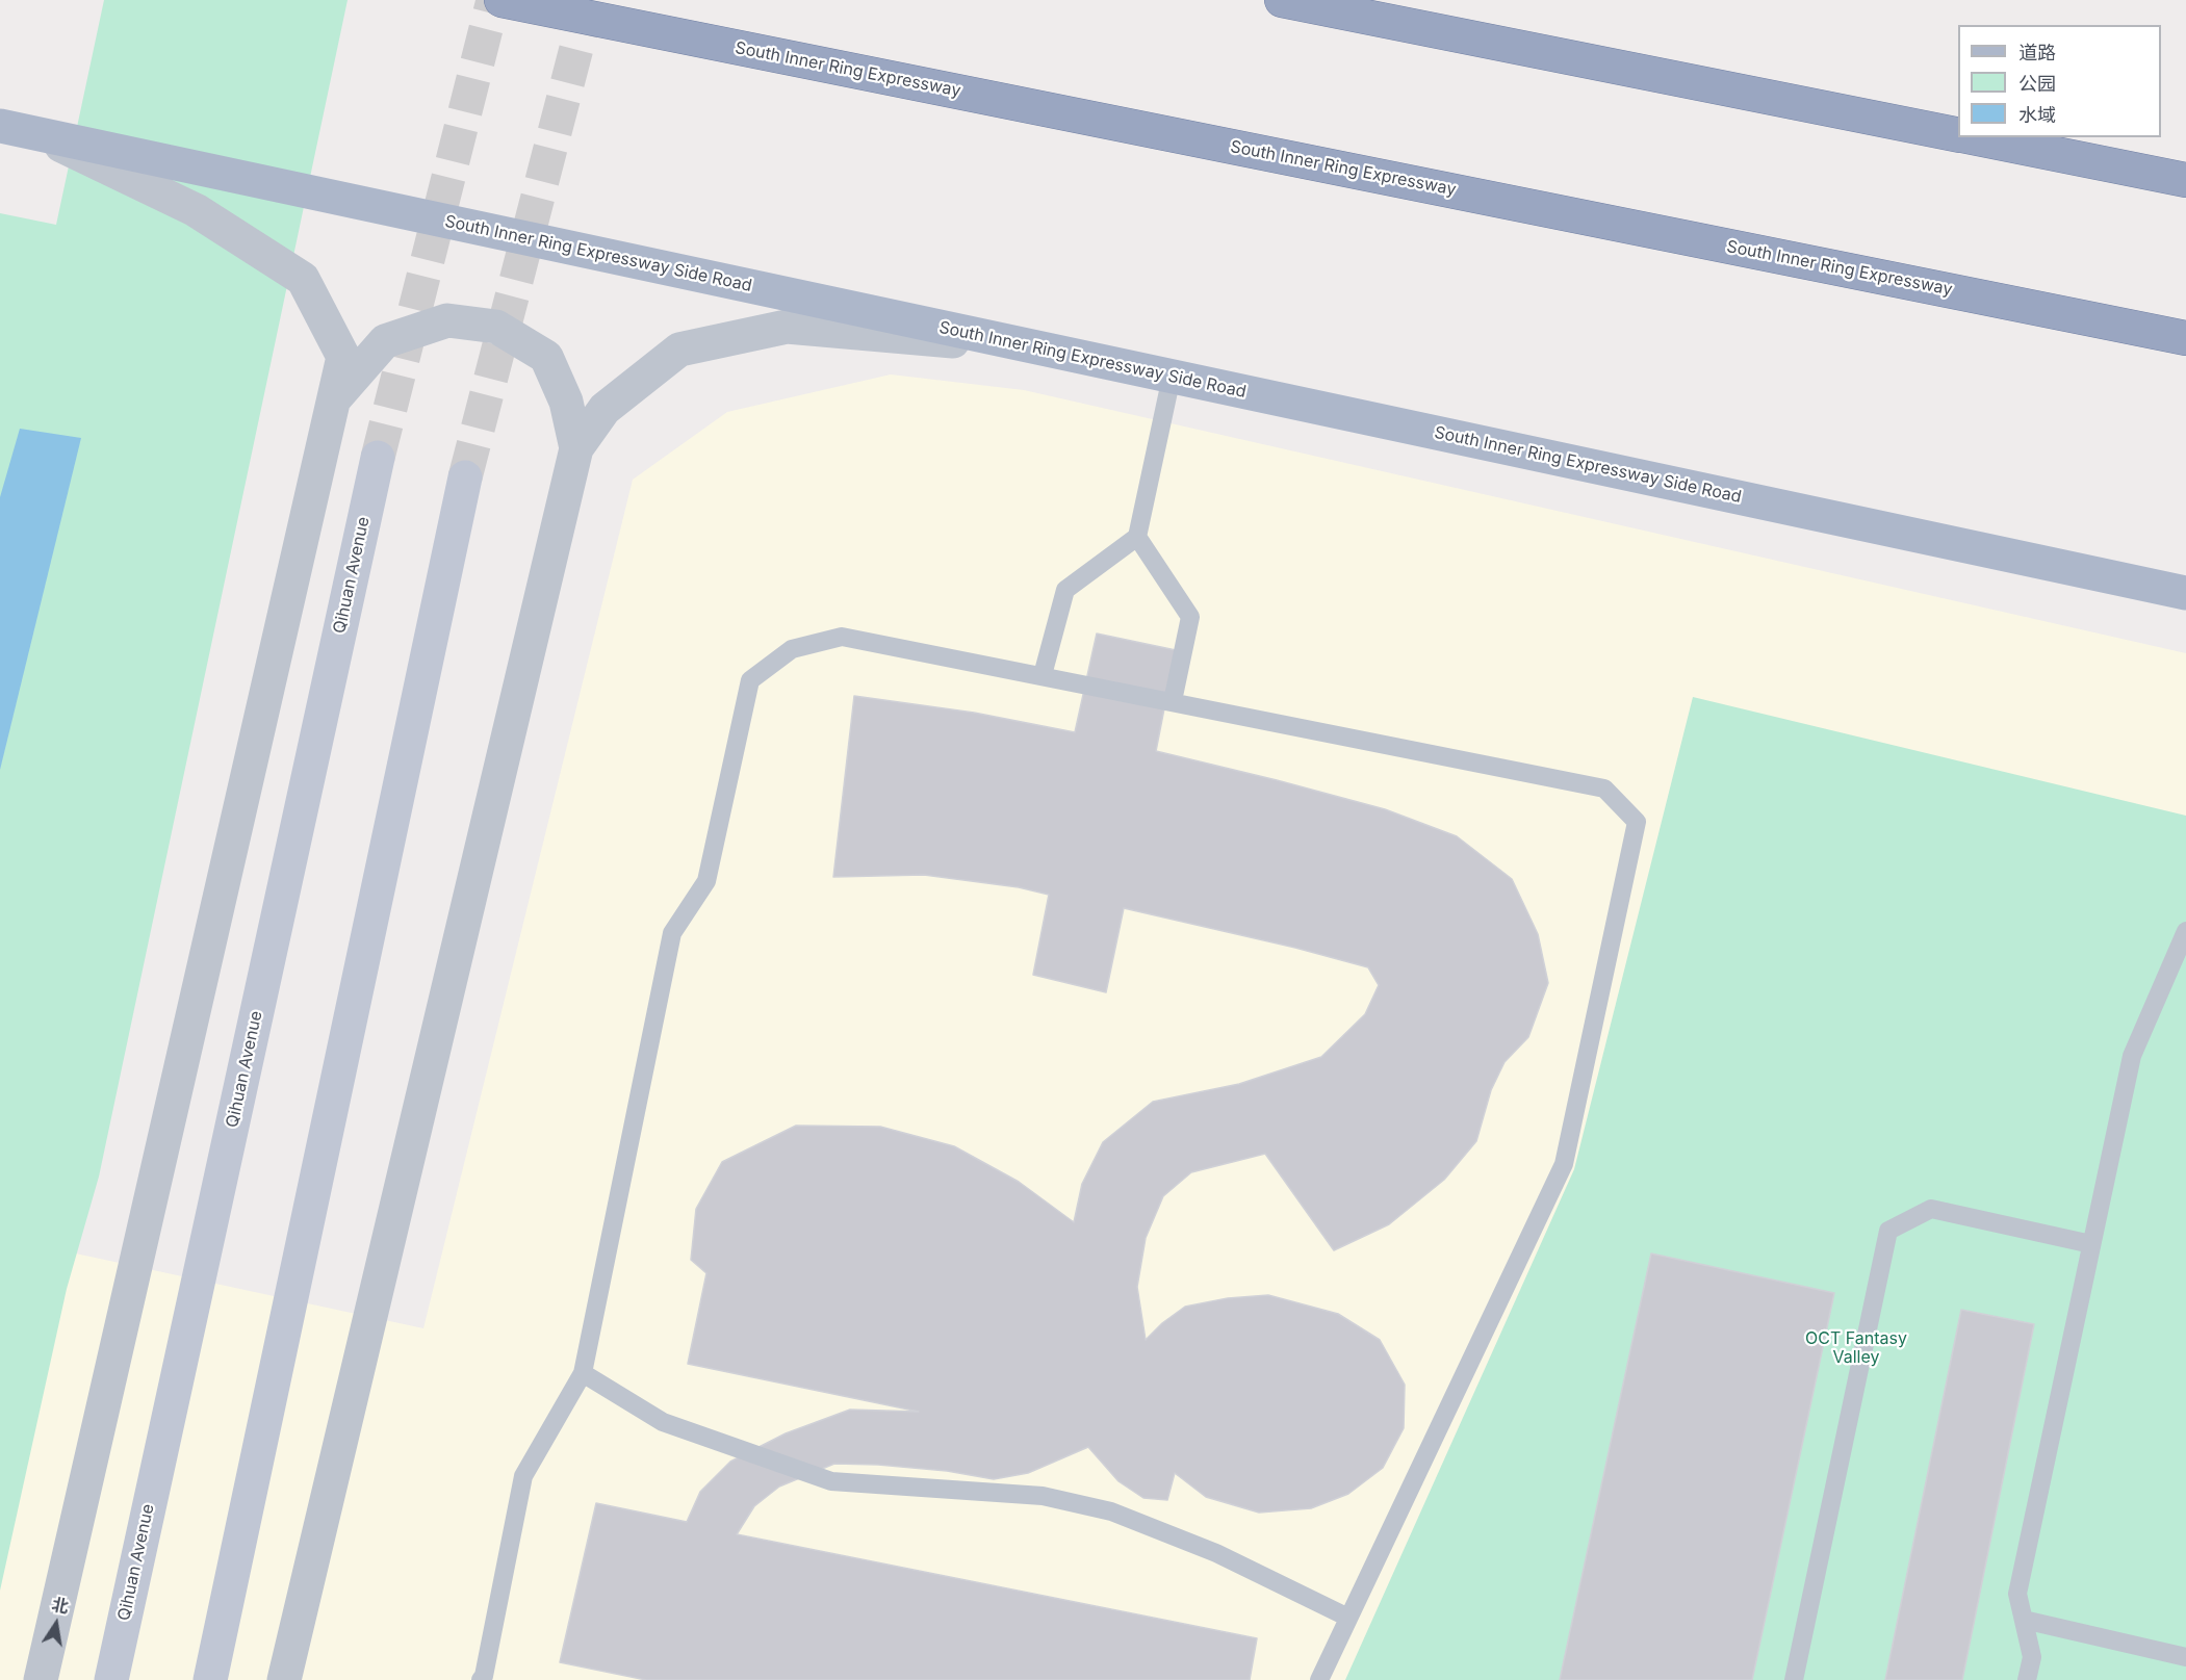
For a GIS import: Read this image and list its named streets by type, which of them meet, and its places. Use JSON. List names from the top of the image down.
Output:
{
  "streets": {
    "highway": ["South Inner Ring Expressway"],
    "main road": ["South Inner Ring Expressway Side Road", "Qihuan Avenue"]
  },
  "parks": ["OCT Fantasy Valley"],
  "legend": ["道路", "公园", "水域"],
  "north": "top"
}
